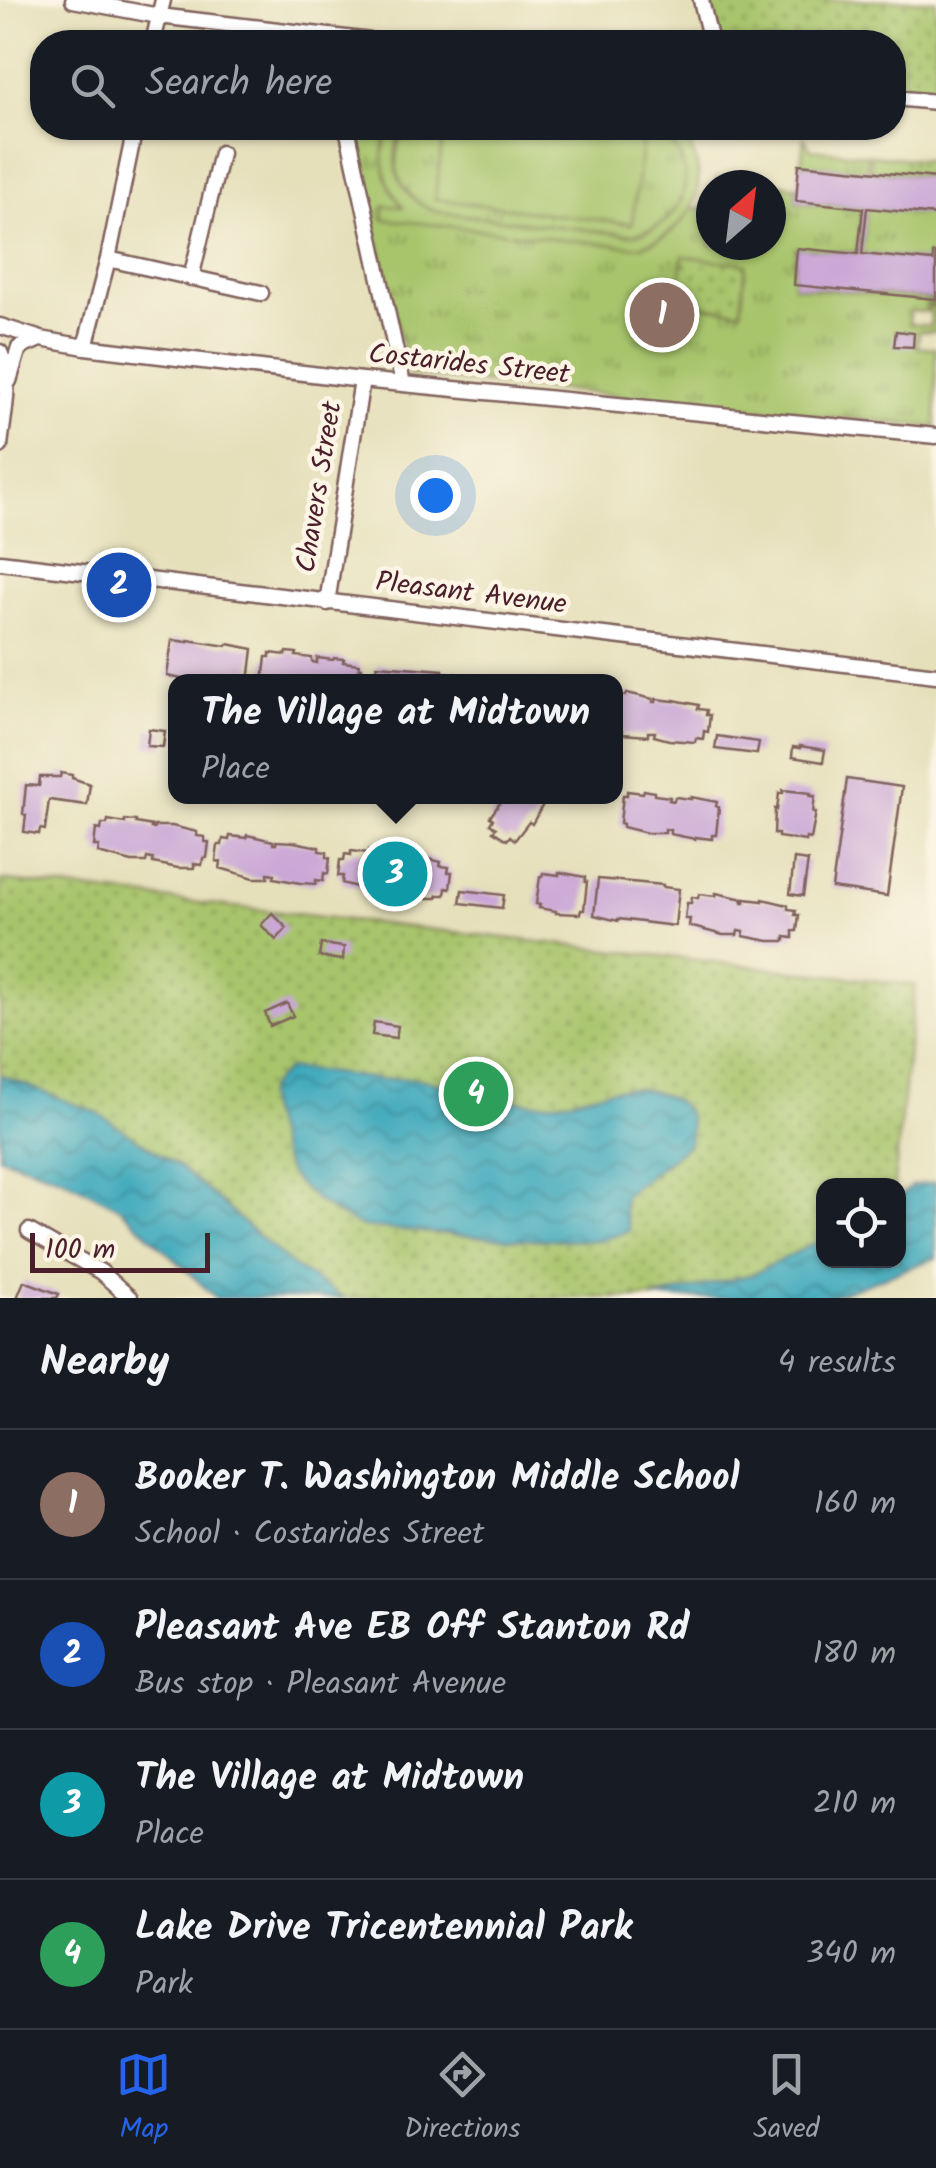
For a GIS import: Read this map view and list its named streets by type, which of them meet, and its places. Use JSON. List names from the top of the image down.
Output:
{
  "streets": {
    "street": ["Costarides Street", "Chavers Street", "Pleasant Avenue"]
  },
  "crossings": [
    ["Costarides Street", "Chavers Street"],
    ["Chavers Street", "Pleasant Avenue"]
  ],
  "scale_bar": "100 m",
  "north": "top right",
  "page": {
    "search": "Search here",
    "pins": [
      "1",
      "2",
      "3",
      "4"
    ],
    "popup": ["The Village at Midtown", "Place"],
    "scale": "100 m",
    "heading": ["Nearby", "4 results"],
    "list": [
      {
        "mark": "1",
        "name": "Booker T. Washington Middle School",
        "note": "School · Costarides Street",
        "value": "160 m"
      },
      {
        "mark": "2",
        "name": "Pleasant Ave EB Off Stanton Rd",
        "note": "Bus stop · Pleasant Avenue",
        "value": "180 m"
      },
      {
        "mark": "3",
        "name": "The Village at Midtown",
        "note": "Place",
        "value": "210 m"
      },
      {
        "mark": "4",
        "name": "Lake Drive Tricentennial Park",
        "note": "Park",
        "value": "340 m"
      }
    ],
    "nav": ["Map", "Directions", "Saved"]
  }
}
